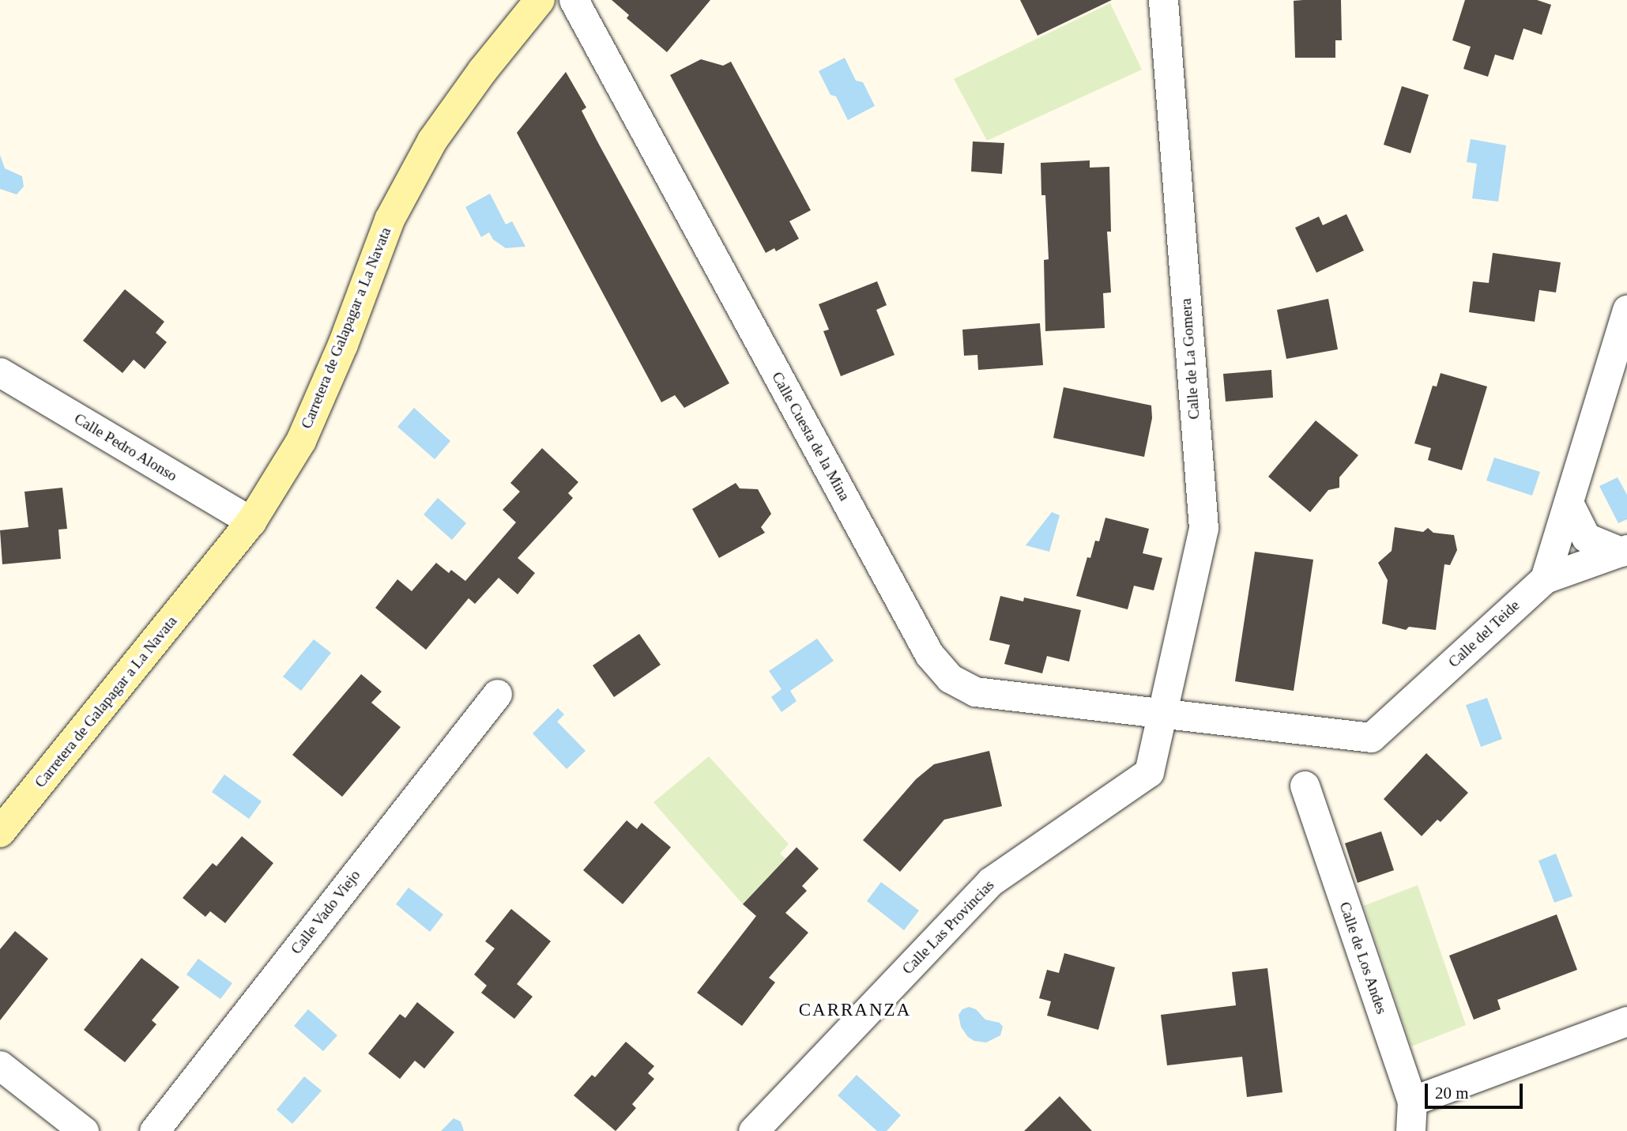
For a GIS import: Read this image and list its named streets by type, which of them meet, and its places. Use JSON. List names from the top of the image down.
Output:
{
  "streets": {
    "main road": ["Carretera de Galapagar a La Navata"],
    "street": [
      "Calle de La Gomera",
      "Calle Cuesta de la Mina",
      "Calle Pedro Alonso",
      "Calle del Teide",
      "Calle Vado Viejo",
      "Calle Las Provincias",
      "Calle de Los Andes"
    ]
  },
  "crossings": [
    ["Carretera de Galapagar a La Navata", "Calle Pedro Alonso"],
    ["Calle de La Gomera", "Calle Cuesta de la Mina"],
    ["Calle de La Gomera", "Calle del Teide"],
    ["Calle de La Gomera", "Calle Las Provincias"],
    ["Calle Cuesta de la Mina", "Calle del Teide"],
    ["Calle Cuesta de la Mina", "Calle Las Provincias"],
    ["Calle del Teide", "Calle Las Provincias"]
  ],
  "districts": ["CARRANZA"],
  "scale_bar": "20 m"
}
